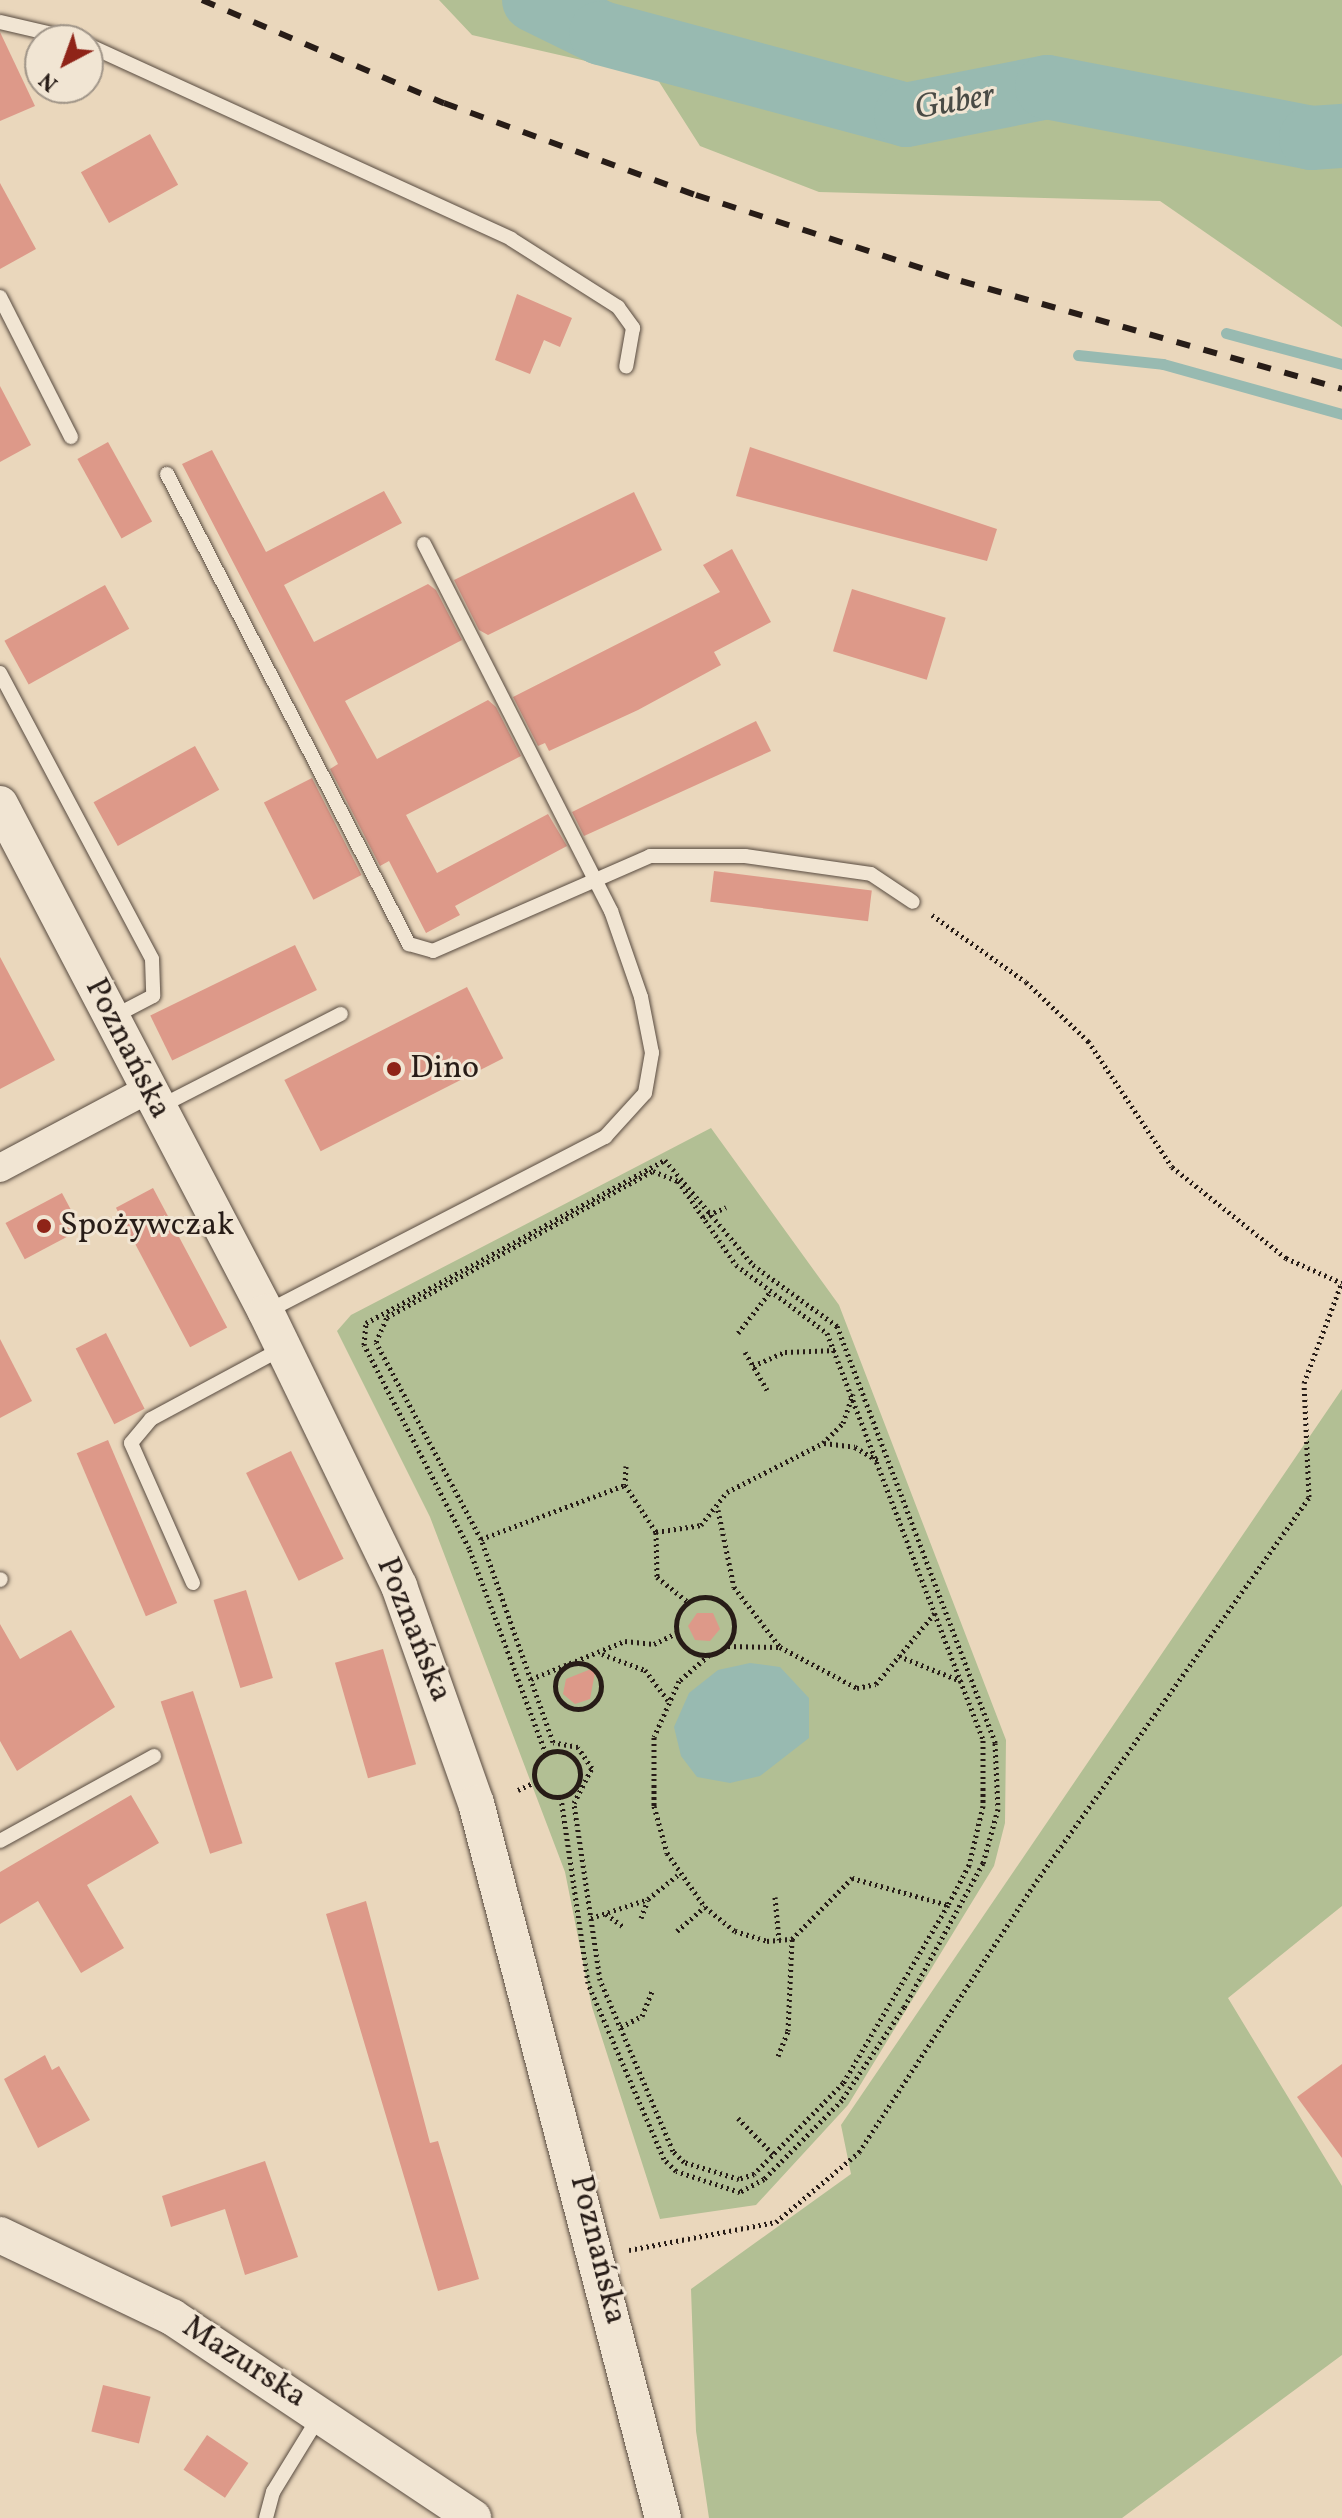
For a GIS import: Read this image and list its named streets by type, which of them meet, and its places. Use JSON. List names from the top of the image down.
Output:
{
  "streets": {
    "street": ["Poznańska", "Mazurska"]
  },
  "water": ["Guber"],
  "places": ["Dino", "Spożywczak"],
  "north": "bottom left"
}
